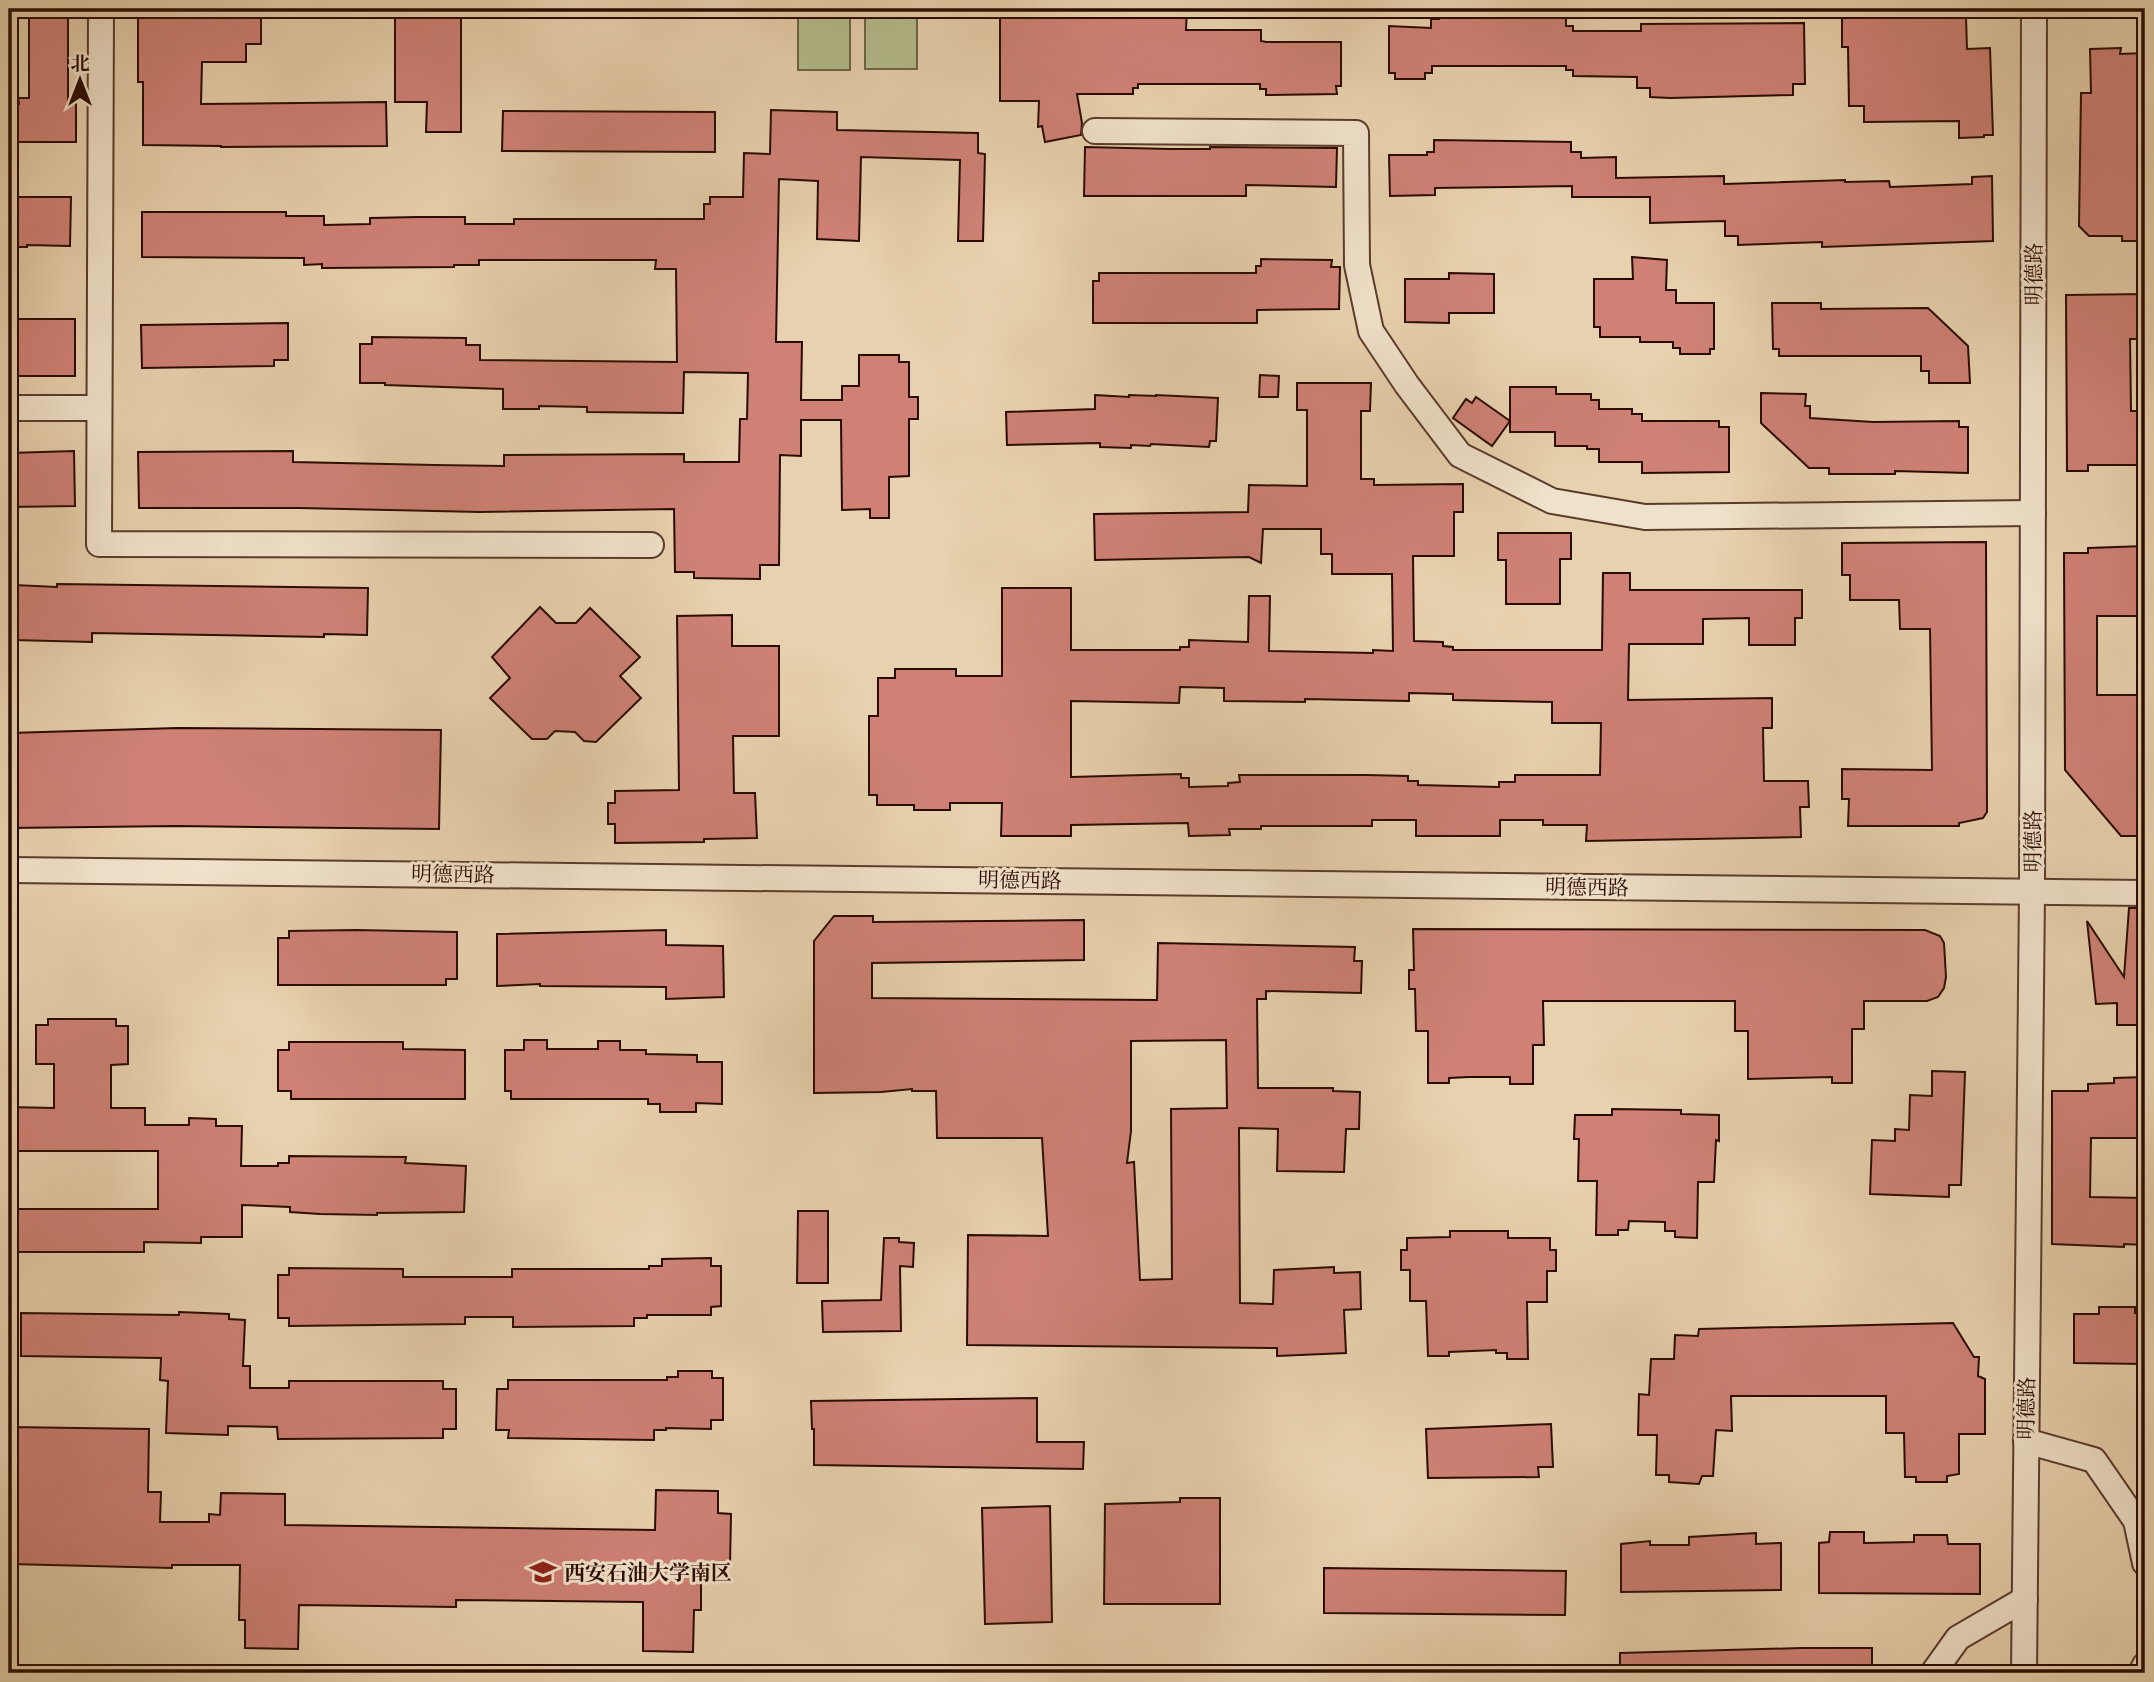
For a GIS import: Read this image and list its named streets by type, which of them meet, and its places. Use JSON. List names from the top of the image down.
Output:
{
  "streets": {
    "street": ["明德路", "明德西路"]
  },
  "crossings": [
    ["明德路", "明德西路"]
  ],
  "places": {
    "school or university": ["西安石油大学南区"]
  },
  "north": "top"
}
